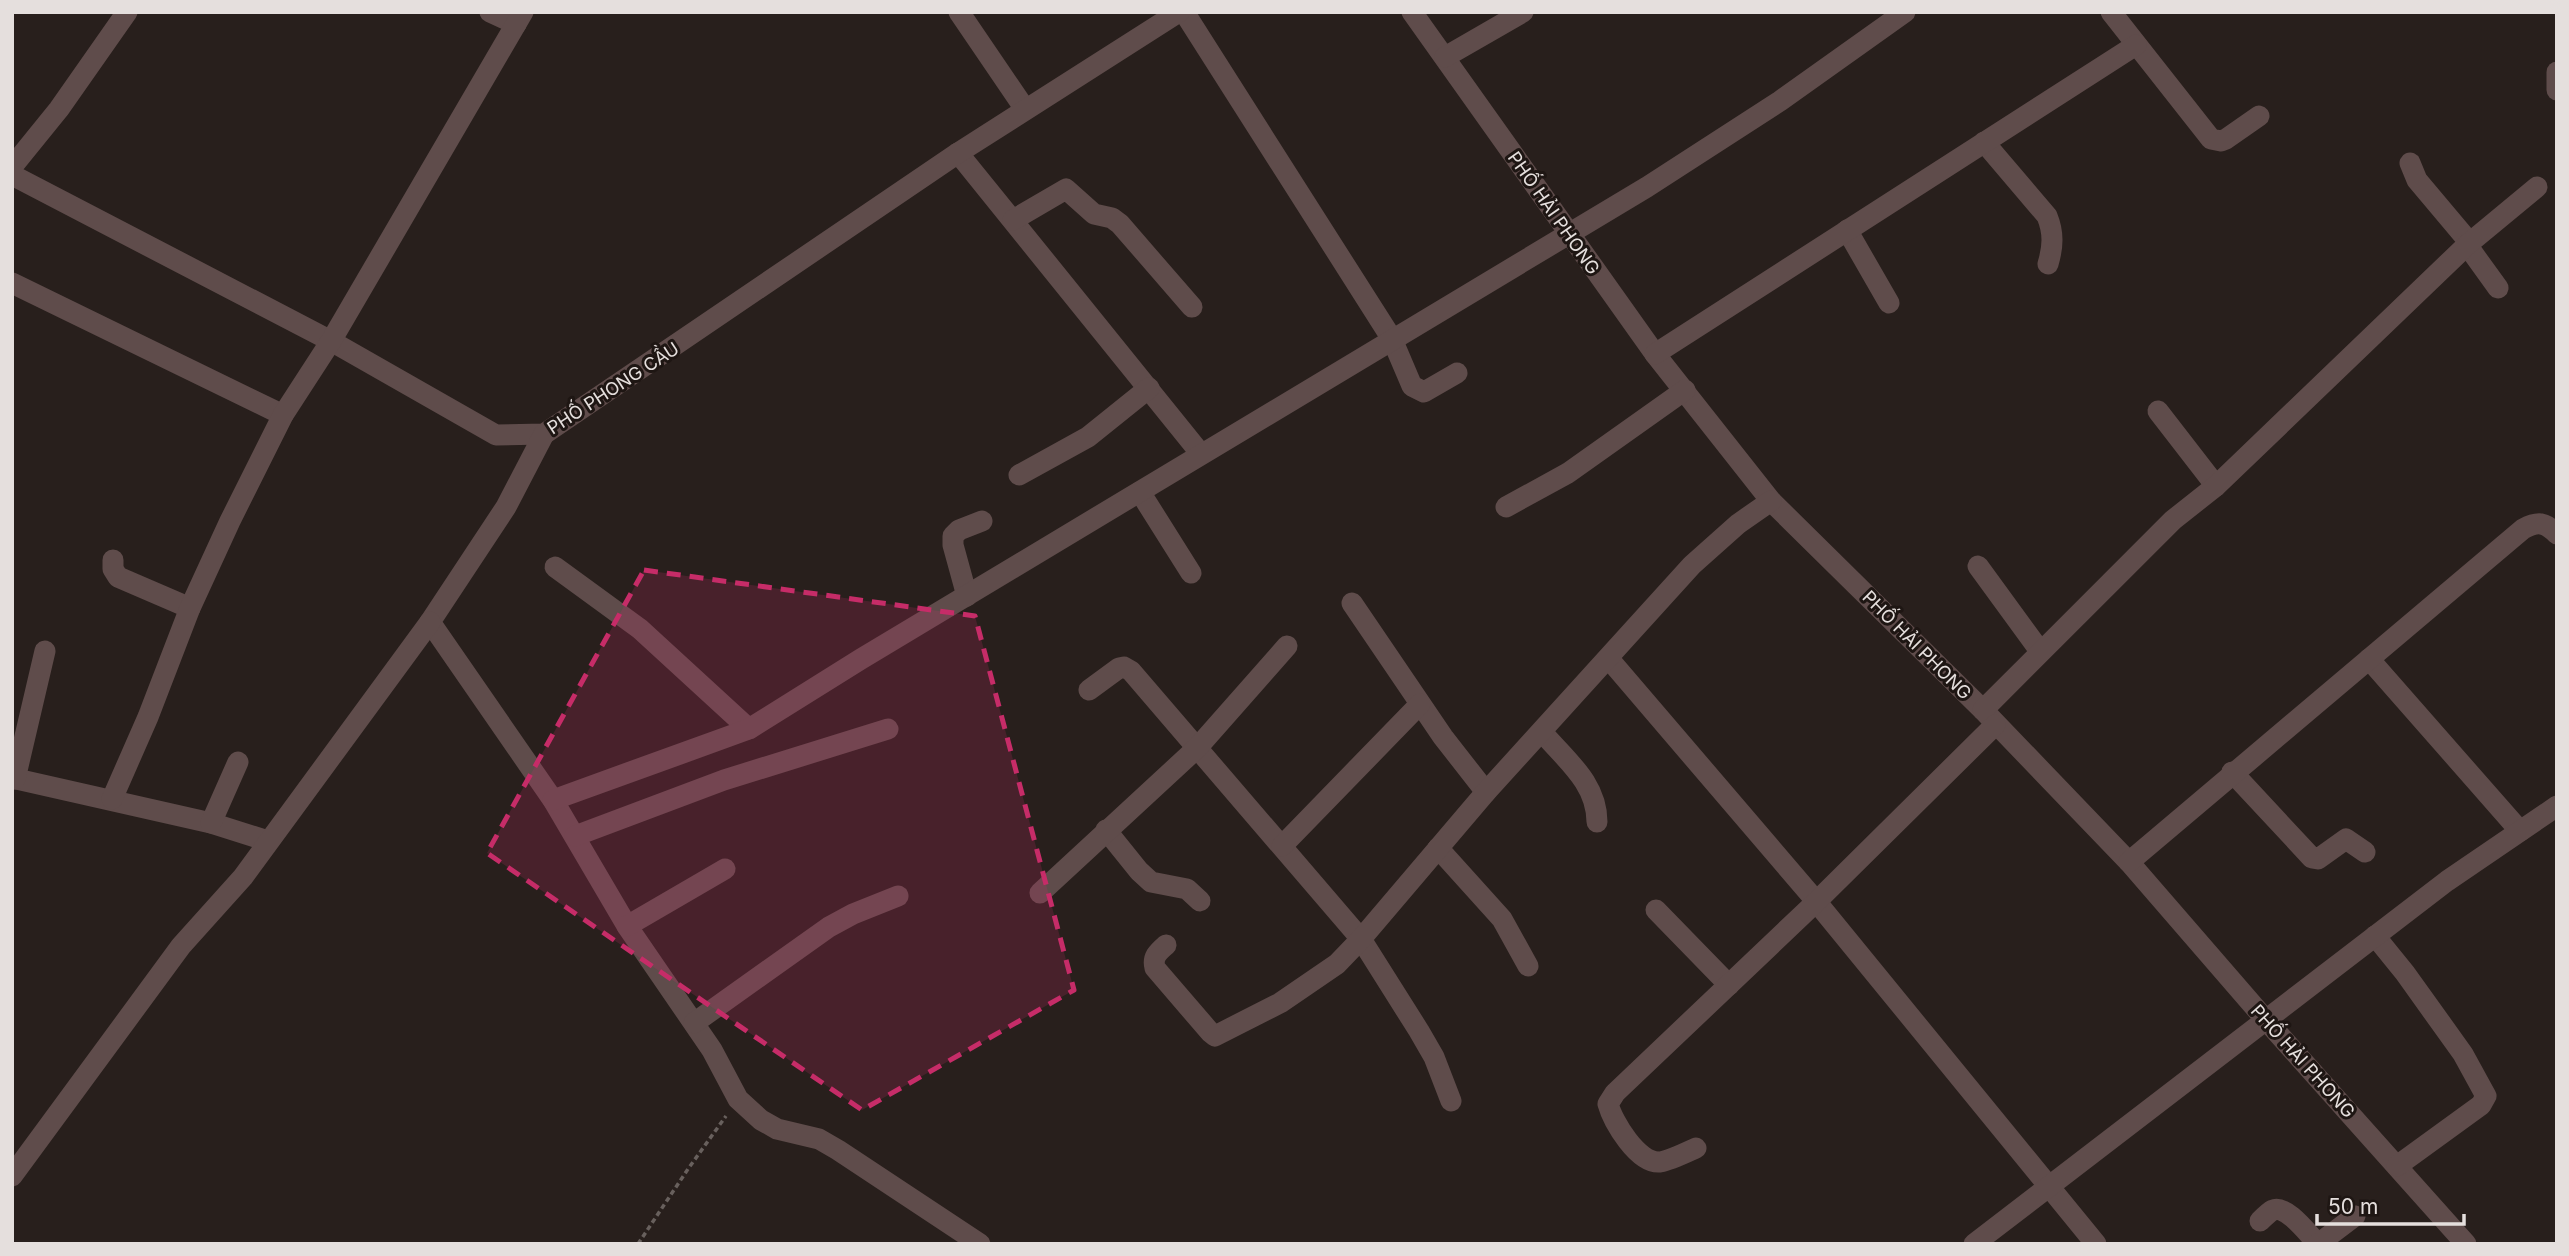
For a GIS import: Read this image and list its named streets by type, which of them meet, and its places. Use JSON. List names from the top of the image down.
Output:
{
  "streets": {
    "street": ["PHỐ HẢI PHONG", "PHỐ PHONG CẦU"]
  },
  "scale_bar": "50 m"
}
